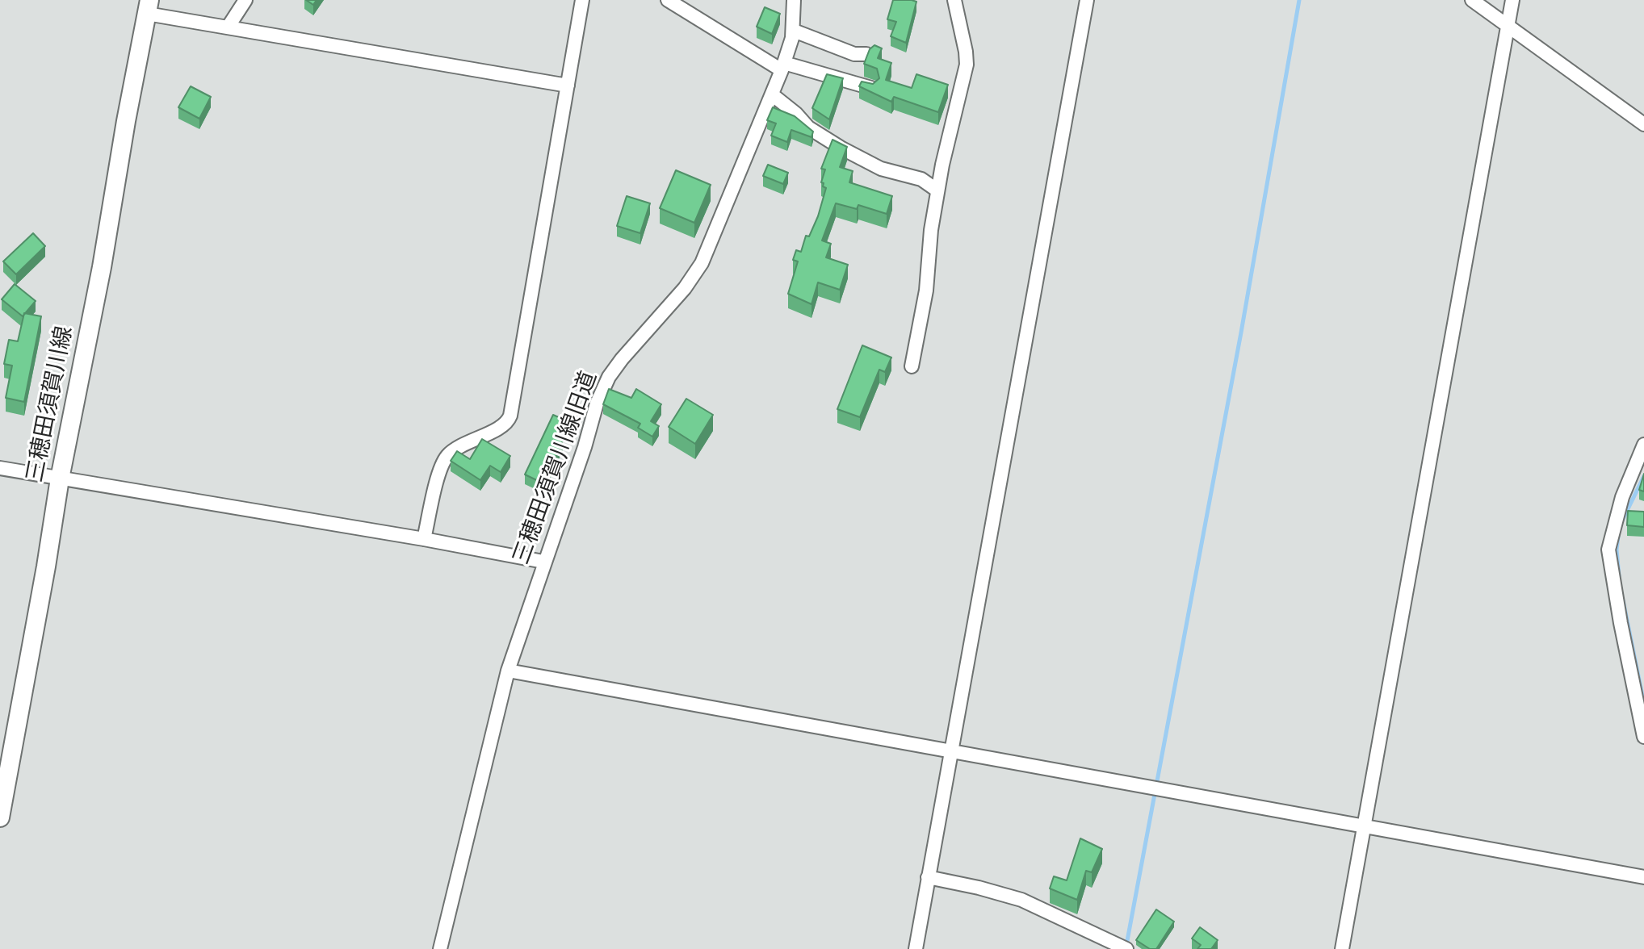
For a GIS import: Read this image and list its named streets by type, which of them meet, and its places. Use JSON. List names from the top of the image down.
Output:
{
  "streets": {
    "main road": ["三穂田須賀川線"],
    "street": ["三穂田須賀川線旧道"]
  }
}
